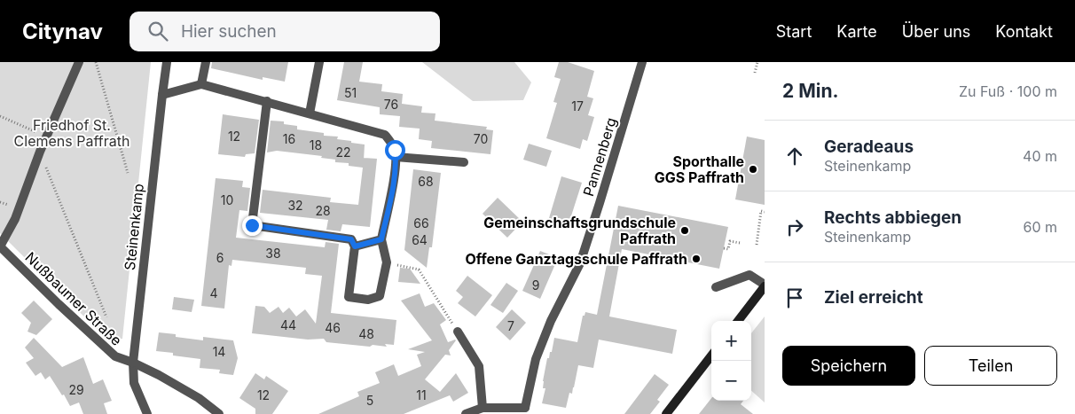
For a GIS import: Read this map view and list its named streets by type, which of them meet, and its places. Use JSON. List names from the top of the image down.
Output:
{
  "streets": {
    "street": ["Pannenberg", "Steinenkamp", "Nußbaumer Straße"]
  },
  "crossings": [
    ["Steinenkamp", "Nußbaumer Straße"]
  ],
  "parks": ["Friedhof St. Clemens Paffrath"],
  "places": ["Sporthalle GGS Paffrath", "Gemeinschaftsgrundschule Paffrath", "Offene Ganztagsschule Paffrath"],
  "house_numbers": [
    "51",
    "76",
    "17",
    "12",
    "16",
    "70",
    "18",
    "22",
    "68",
    "10",
    "32",
    "28",
    "66",
    "64",
    "38",
    "6",
    "9",
    "4",
    "44",
    "7",
    "46",
    "48",
    "14",
    "29",
    "12",
    "11",
    "5"
  ],
  "page": {
    "header": "Citynav",
    "search": "Hier suchen",
    "nav": [
      "Start",
      "Karte",
      "Über uns",
      "Kontakt"
    ],
    "heading": ["2 Min.", "Zu Fuß · 100 m"],
    "list": [
      ["Geradeaus", "Steinenkamp", "40 m"],
      ["Rechts abbiegen", "Steinenkamp", "60 m"],
      "Ziel erreicht"
    ],
    "map_buttons": ["+", "−"],
    "buttons": ["Speichern", "Teilen"]
  }
}
